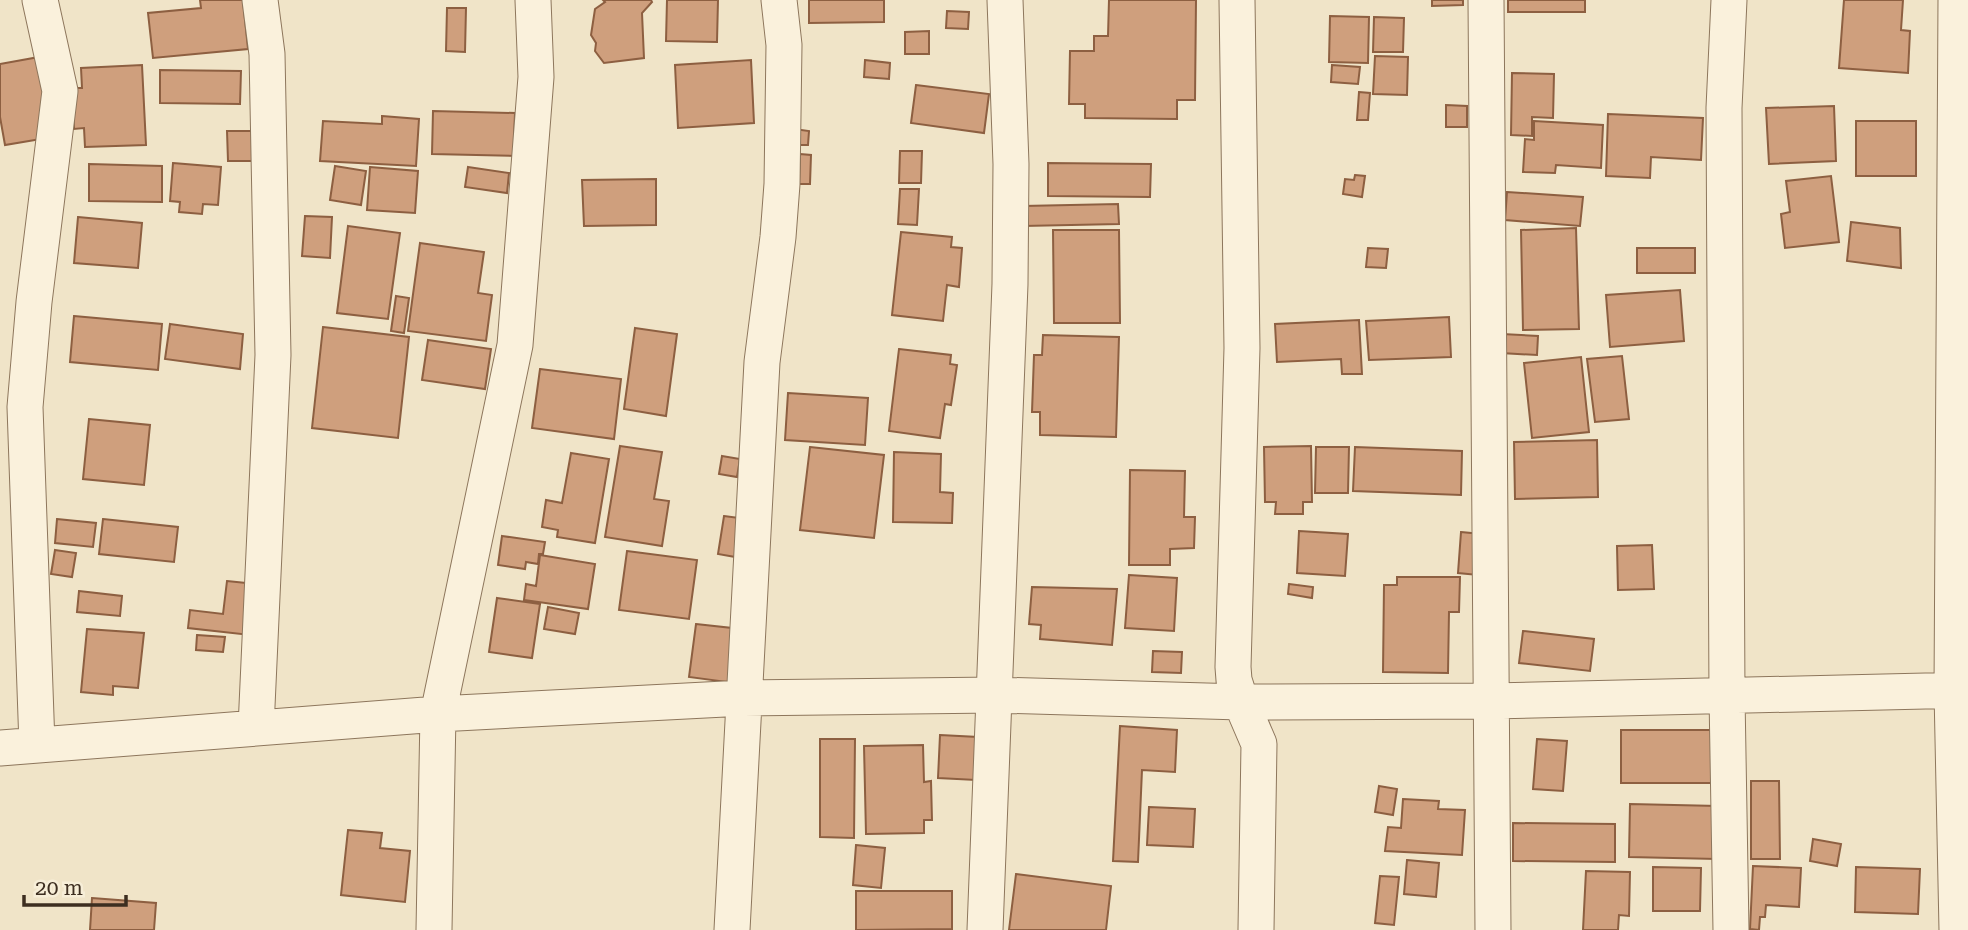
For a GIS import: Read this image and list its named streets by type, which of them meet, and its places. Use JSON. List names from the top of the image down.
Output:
{
  "scale_bar": "20 m"
}
